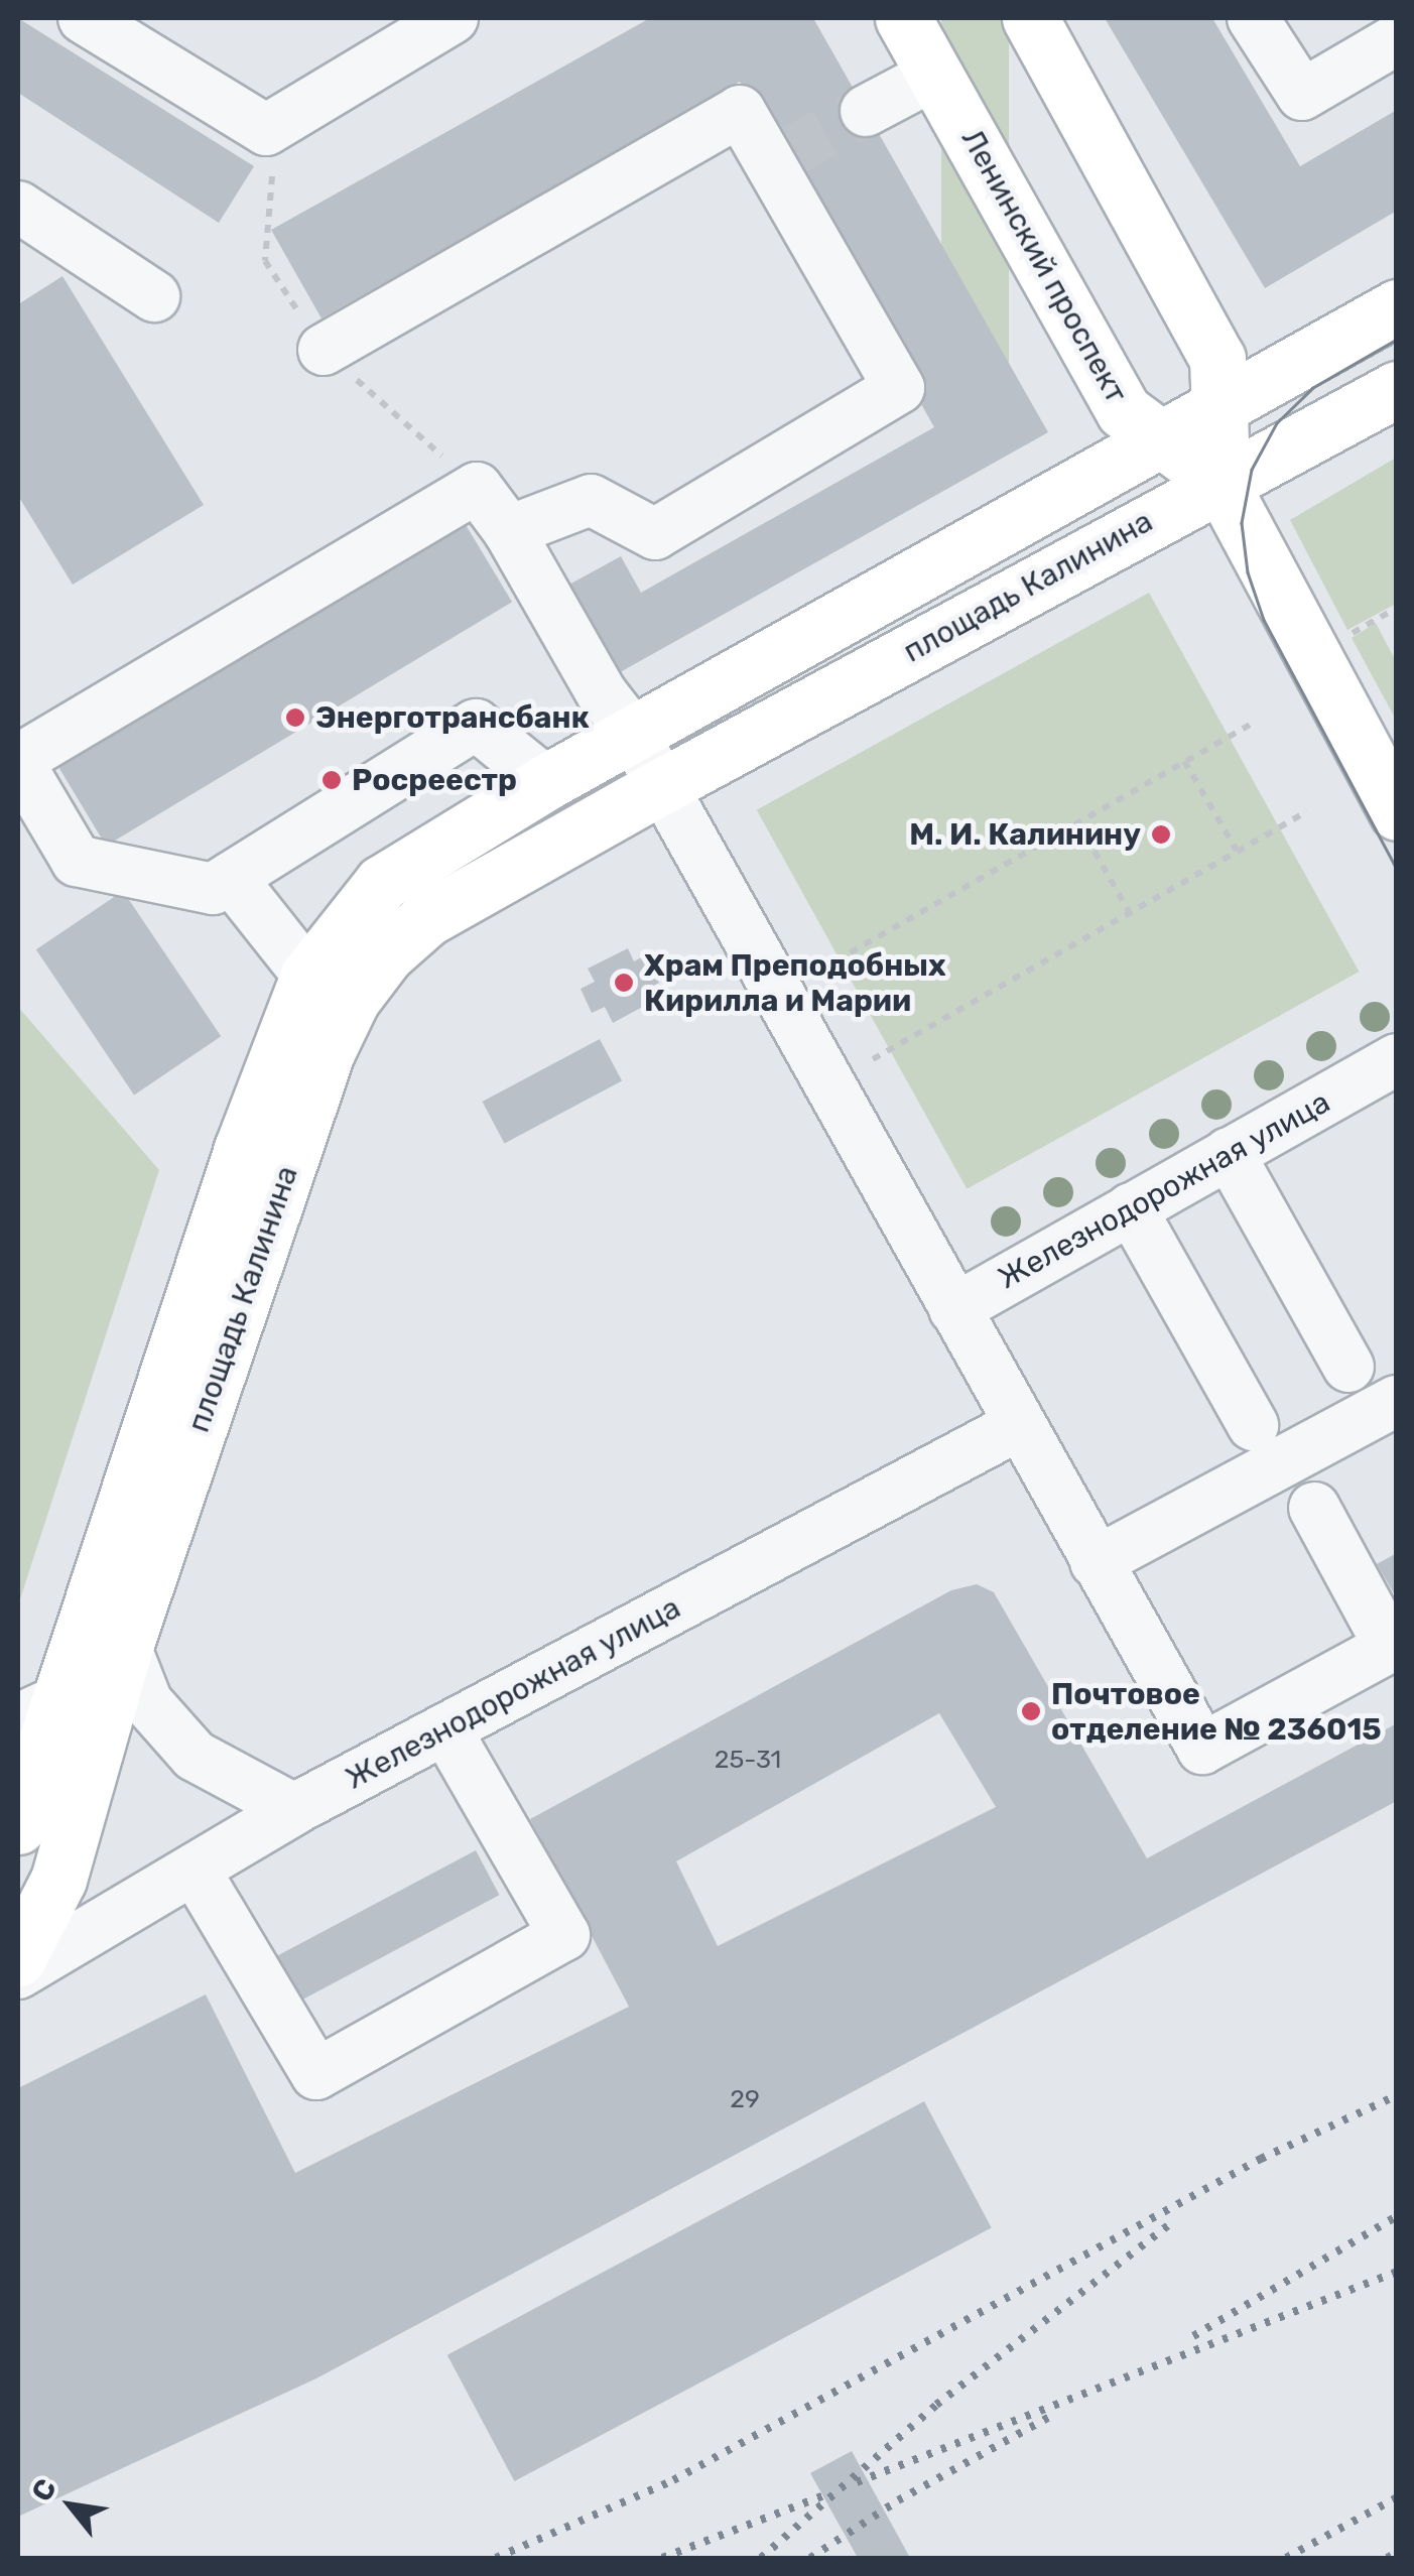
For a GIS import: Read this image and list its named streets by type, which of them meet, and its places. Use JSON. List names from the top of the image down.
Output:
{
  "streets": {
    "main road": ["Ленинский проспект", "площадь Калинина"],
    "street": ["Железнодорожная улица"]
  },
  "crossings": [
    ["Ленинский проспект", "площадь Калинина"]
  ],
  "places": [
    "Энерготрансбанк",
    "Росреестр",
    "М. И. Калинину",
    "Храм Преподобных Кирилла и Марии",
    "Почтовое отделение № 236015"
  ],
  "house_numbers": ["25-31", "29"],
  "north": "top left"
}
